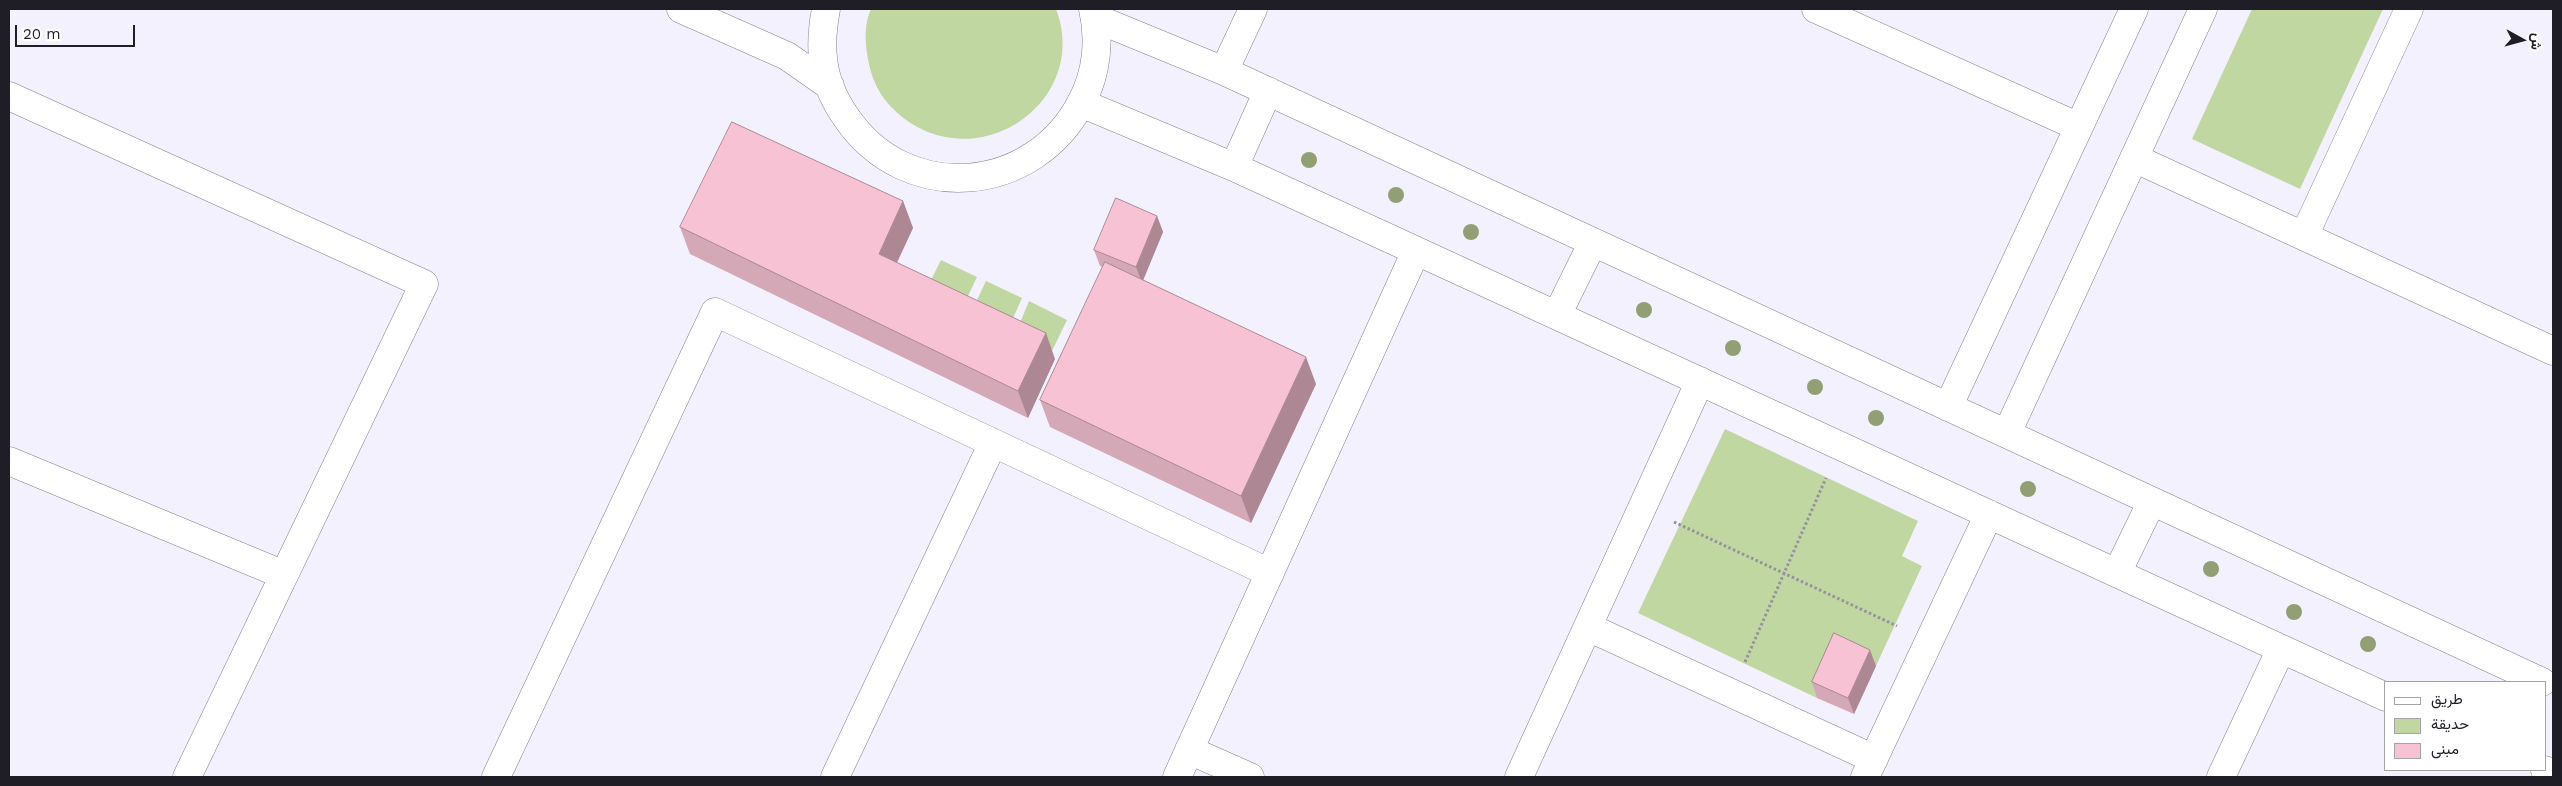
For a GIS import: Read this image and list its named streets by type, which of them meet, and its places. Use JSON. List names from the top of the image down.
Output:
{
  "legend": ["طريق", "حديقة", "مبنى"],
  "scale_bar": "20 m",
  "north": "right"
}
